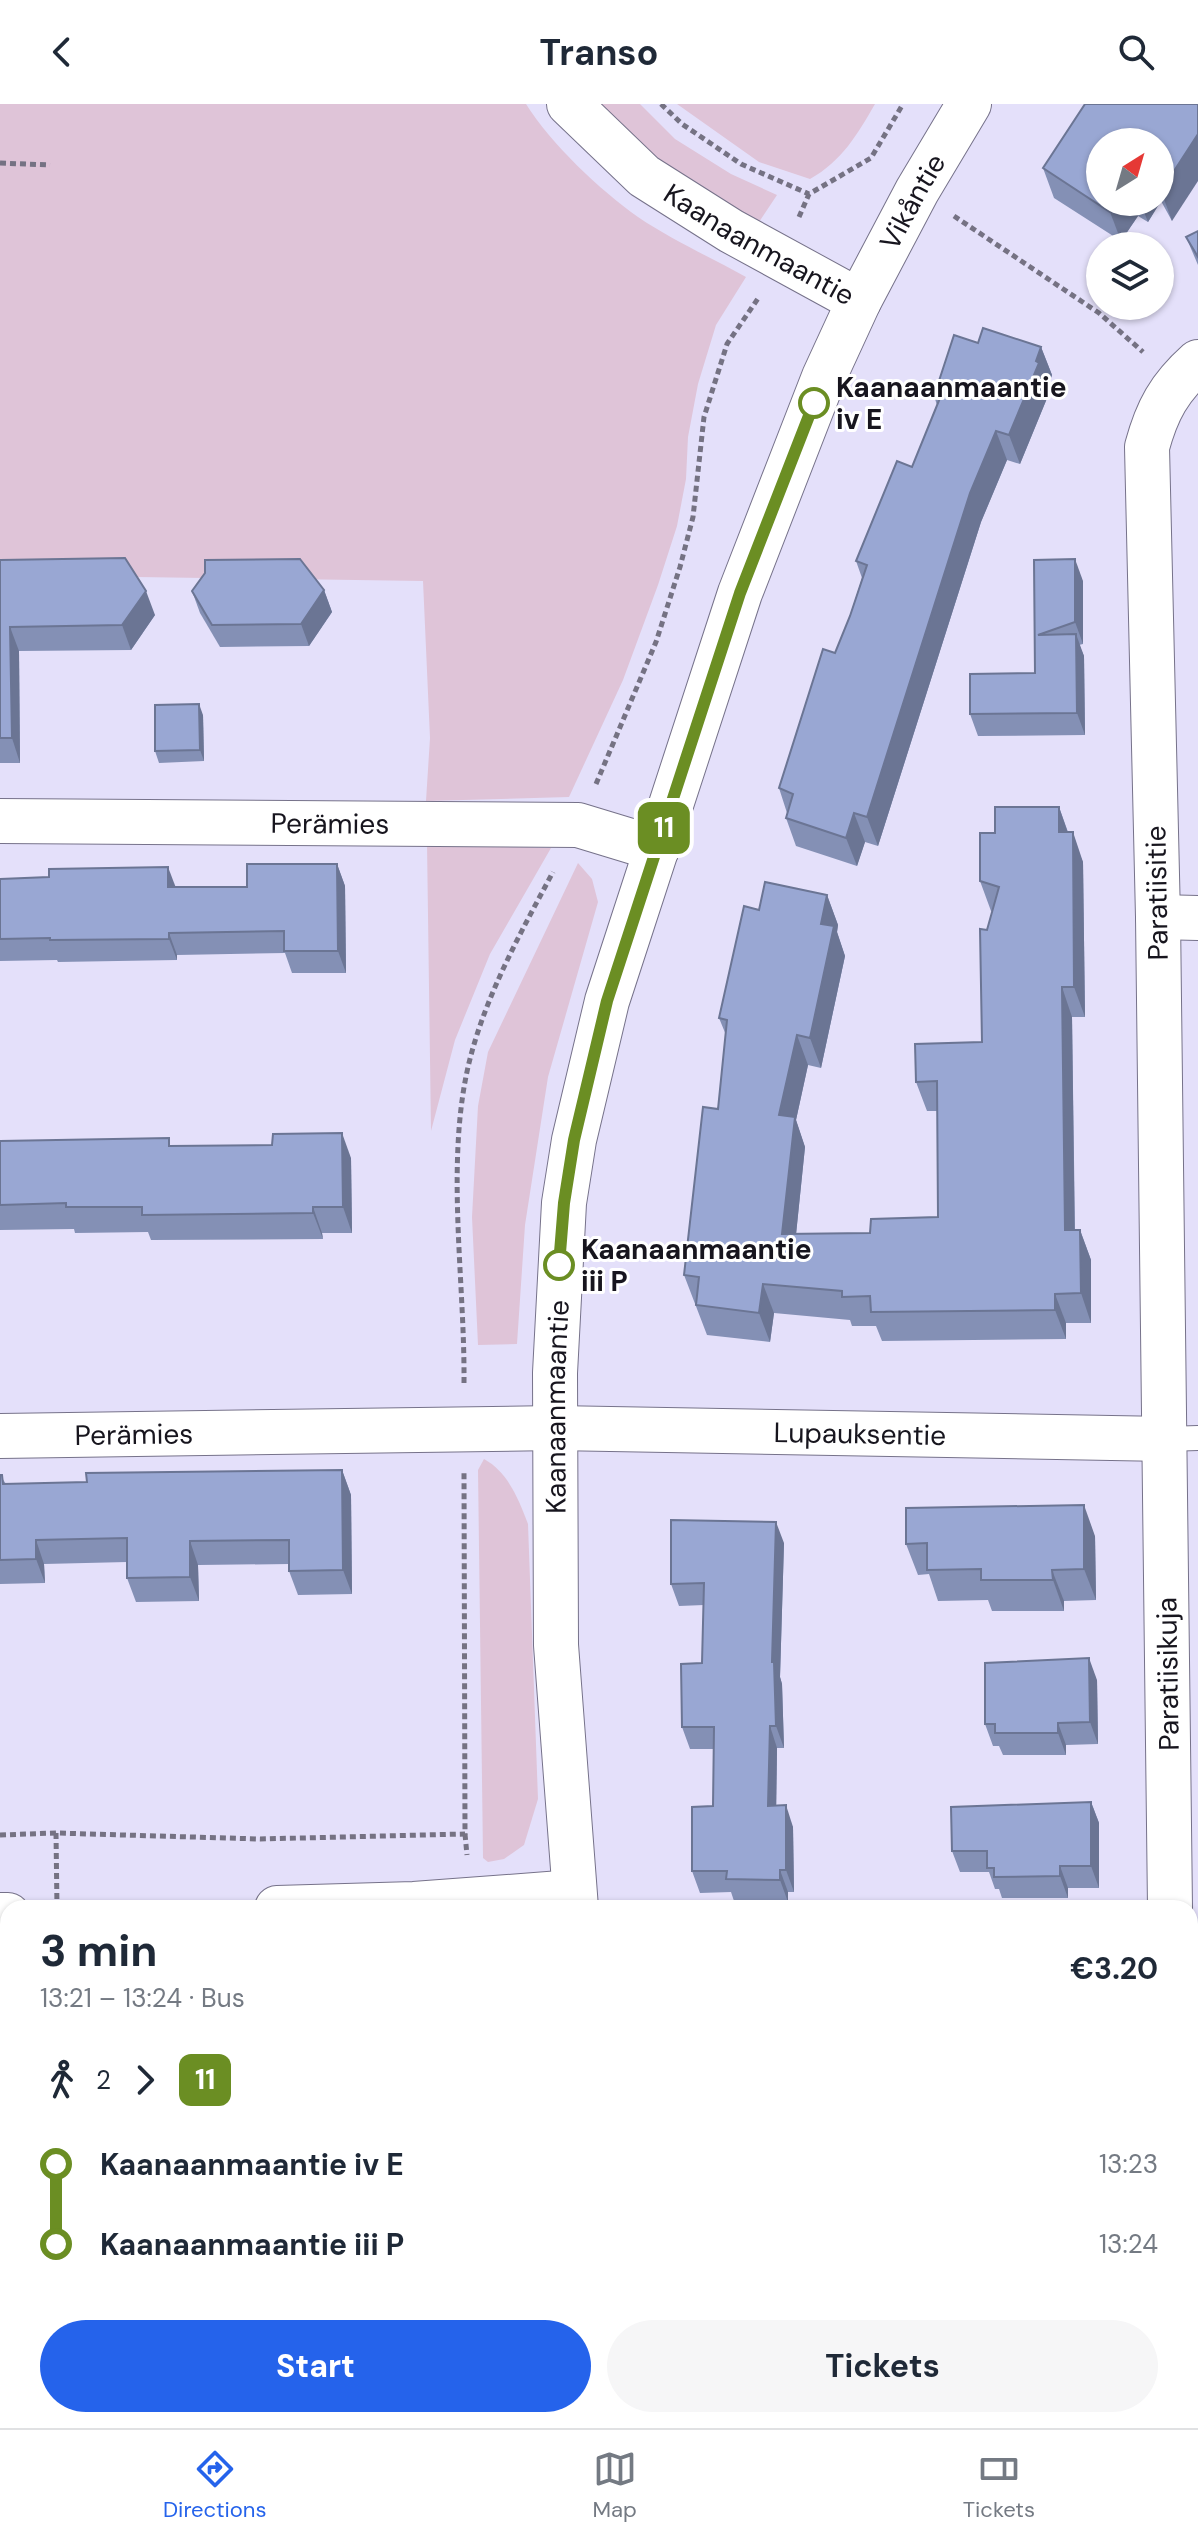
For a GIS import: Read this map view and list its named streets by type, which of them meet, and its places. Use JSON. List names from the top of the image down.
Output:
{
  "streets": {
    "street": [
      "Vikåntie",
      "Kaanaanmaantie",
      "Perämies",
      "Paratiisitie",
      "Lupauksentie",
      "Paratiisikuja"
    ]
  },
  "crossings": [
    ["Vikåntie", "Kaanaanmaantie"],
    ["Kaanaanmaantie", "Perämies"],
    ["Kaanaanmaantie", "Lupauksentie"],
    ["Perämies", "Lupauksentie"],
    ["Paratiisitie", "Lupauksentie"],
    ["Paratiisitie", "Paratiisikuja"],
    ["Lupauksentie", "Paratiisikuja"]
  ],
  "places": ["Kaanaanmaantie iv E", "Kaanaanmaantie iii P"],
  "lines": ["bus line 11"],
  "north": "top right",
  "page": {
    "header": "Transo",
    "on_map": "11",
    "heading": ["3 min", "13:21 – 13:24 · Bus", "€3.20"],
    "legs": ["2", "11"],
    "list": [
      {
        "name": "Kaanaanmaantie iv E",
        "value": "13:23"
      },
      {
        "name": "Kaanaanmaantie iii P",
        "value": "13:24"
      }
    ],
    "buttons": ["Start", "Tickets"],
    "tabs": ["Directions", "Map", "Tickets"]
  }
}
